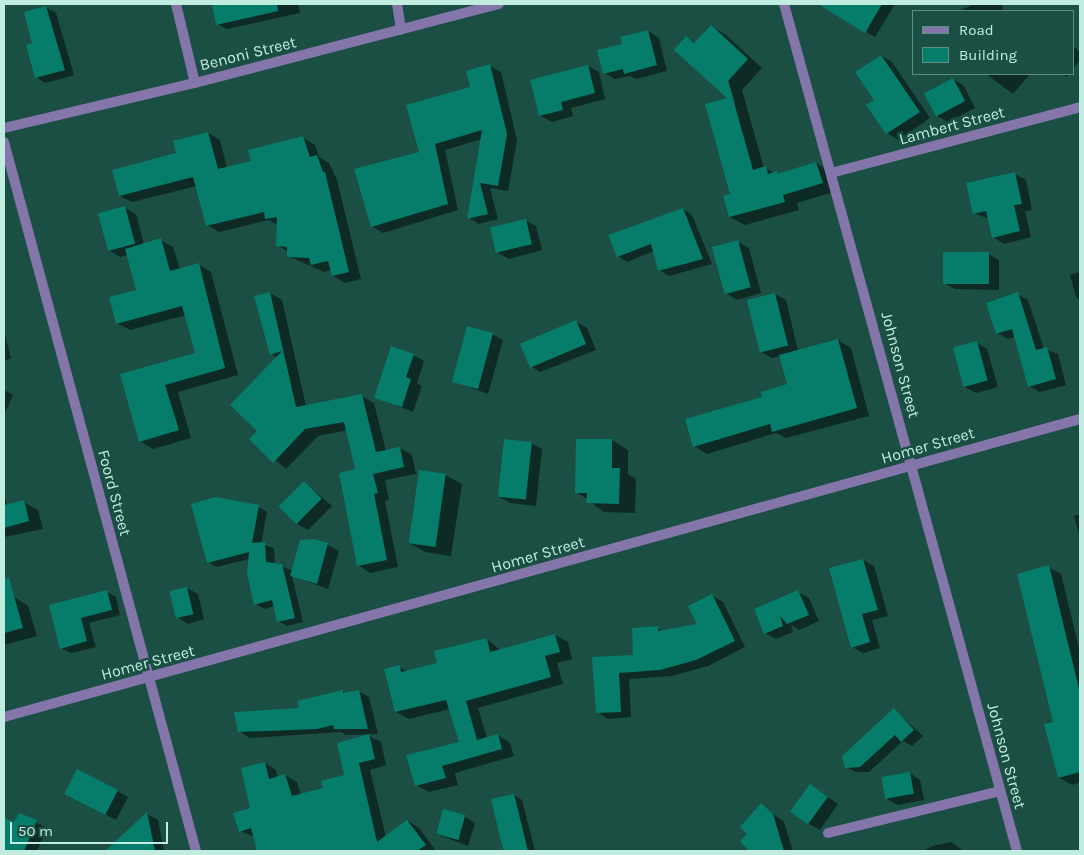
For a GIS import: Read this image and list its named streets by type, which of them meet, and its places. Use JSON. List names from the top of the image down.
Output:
{
  "streets": {
    "street": [
      "Benoni Street",
      "Lambert Street",
      "Johnson Street",
      "Homer Street",
      "Foord Street"
    ]
  },
  "crossings": [
    ["Lambert Street", "Johnson Street"],
    ["Johnson Street", "Homer Street"],
    ["Homer Street", "Foord Street"]
  ],
  "legend": ["Road", "Building"],
  "scale_bar": "50 m"
}
